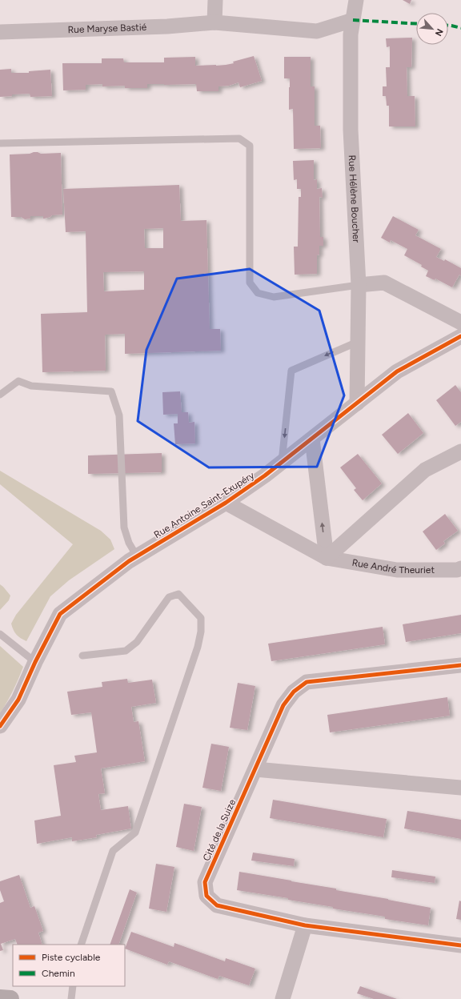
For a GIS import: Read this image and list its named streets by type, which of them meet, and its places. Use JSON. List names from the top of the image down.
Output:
{
  "streets": {
    "street": [
      "Rue Maryse Bastié",
      "Rue Hélène Boucher",
      "Rue Antoine Saint-Exupéry",
      "Rue André Theuriet",
      "Cité de la Suize"
    ]
  },
  "crossings": [
    ["Rue Maryse Bastié", "Rue Hélène Boucher"],
    ["Rue Antoine Saint-Exupéry", "Rue André Theuriet"]
  ],
  "legend": ["Piste cyclable", "Chemin"],
  "north": "bottom right"
}
